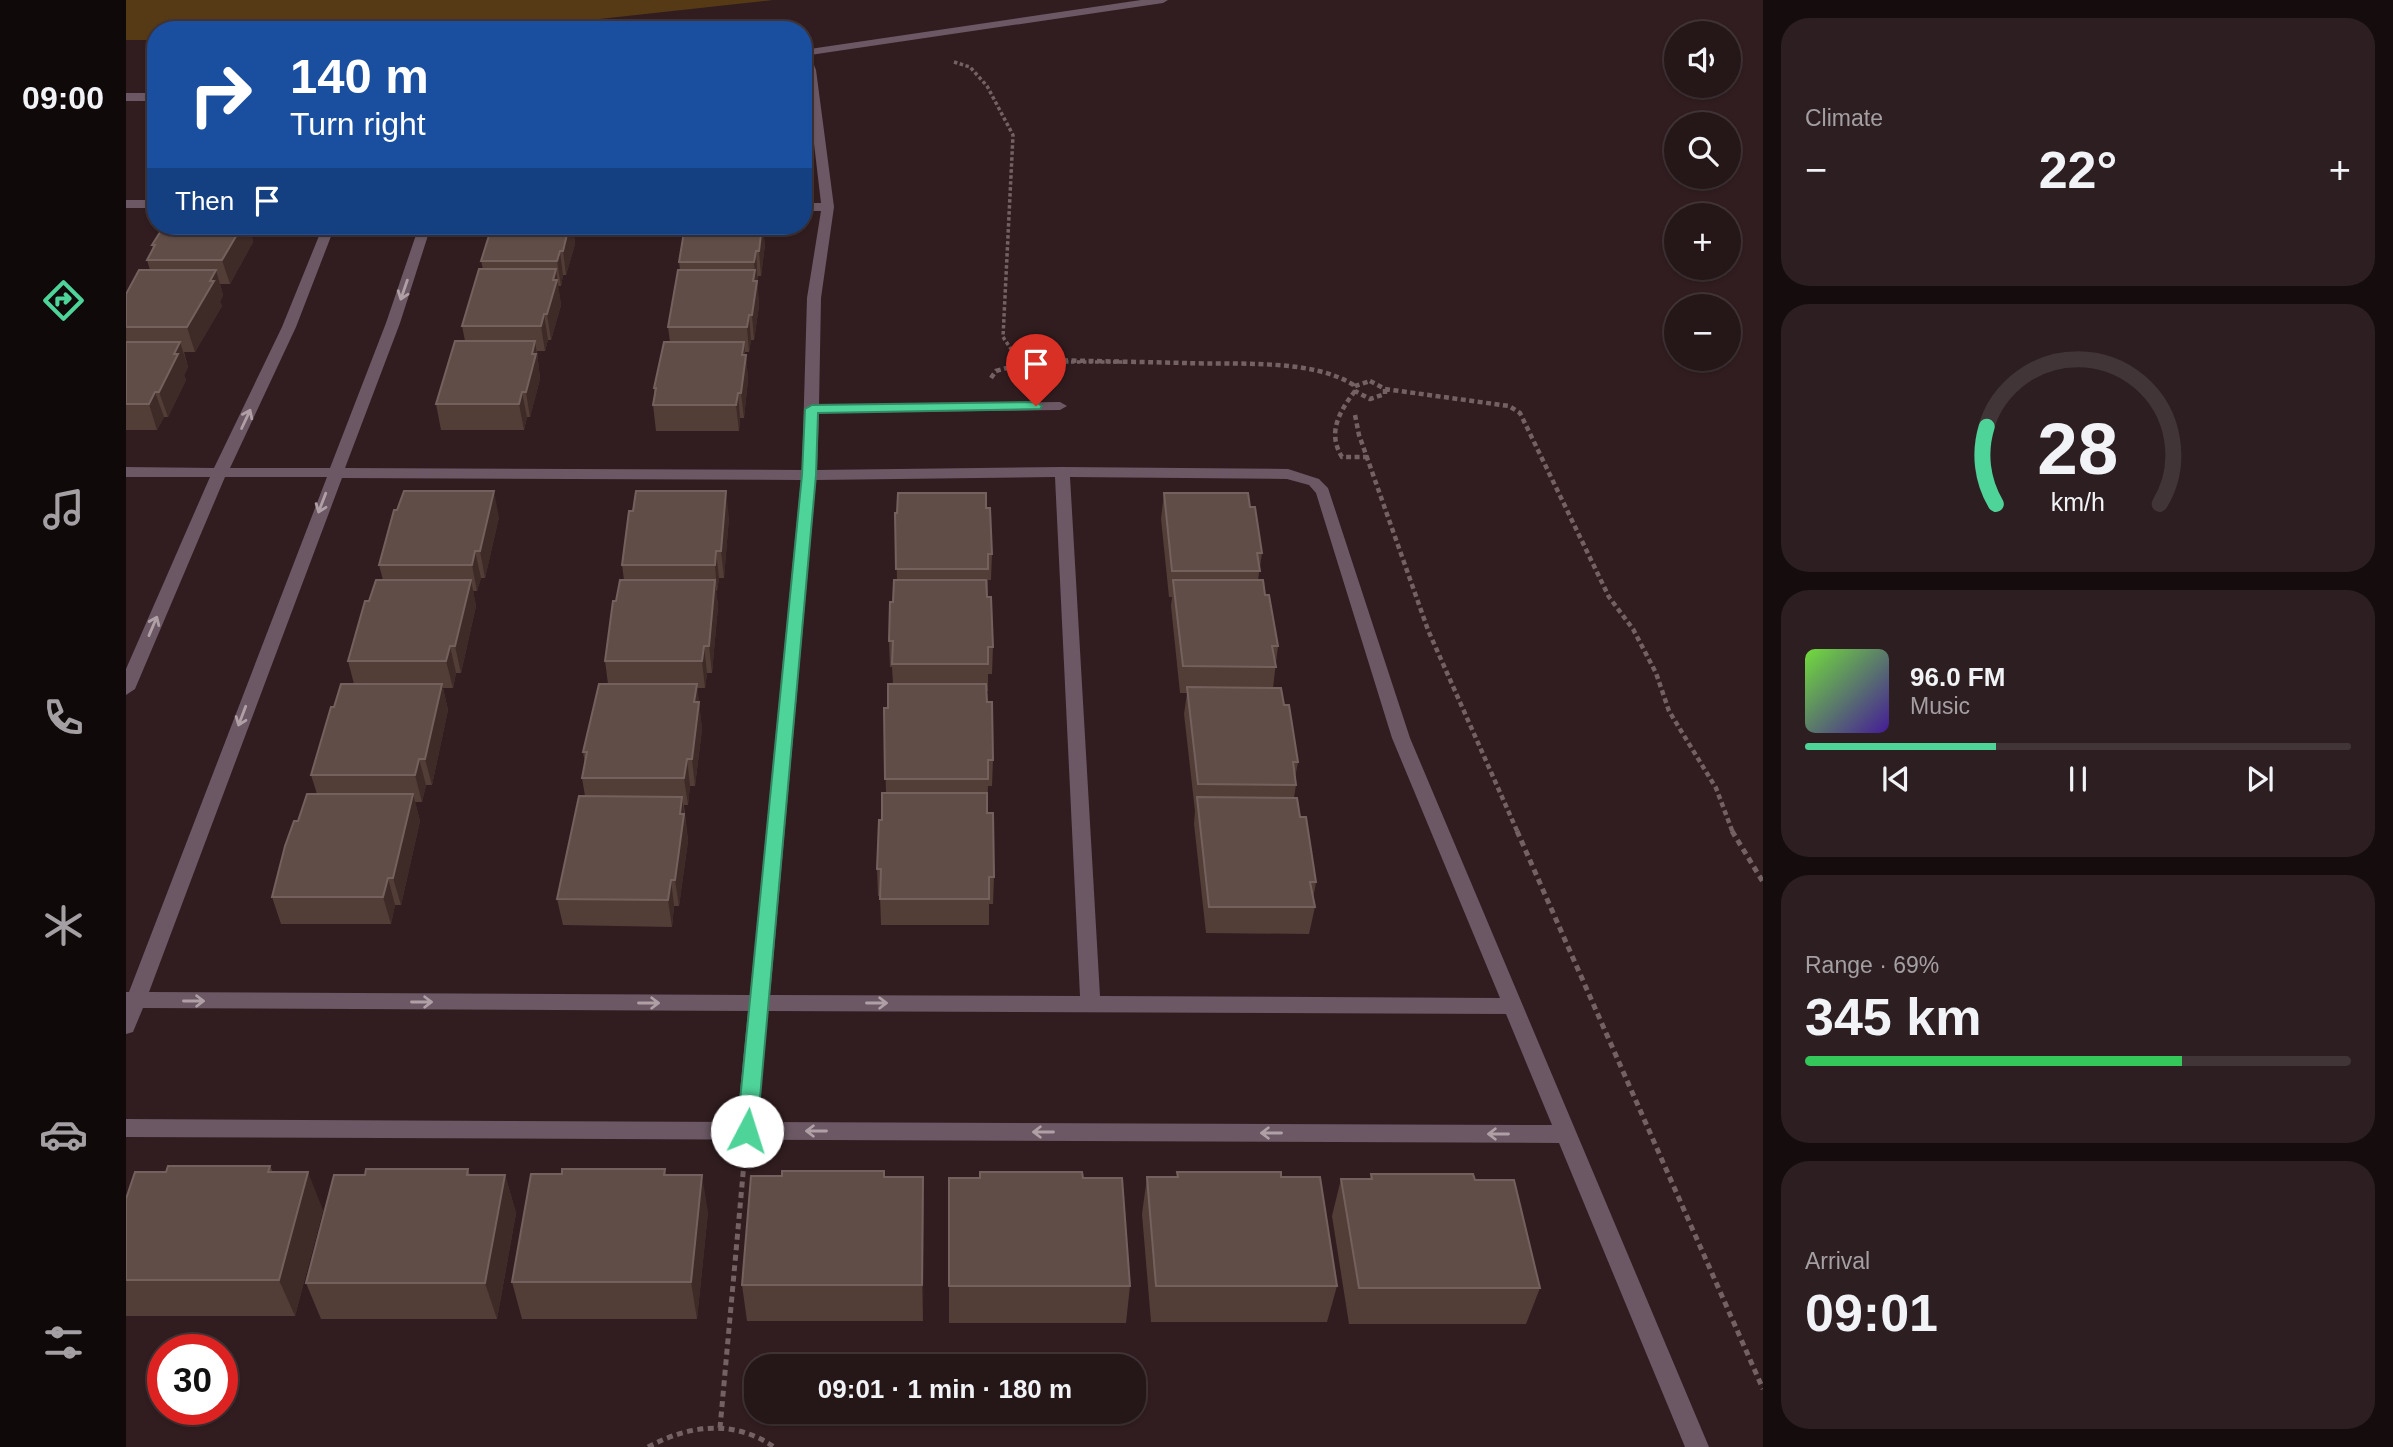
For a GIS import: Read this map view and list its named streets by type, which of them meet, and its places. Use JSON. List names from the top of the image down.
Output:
{
  "page": {
    "tabs": "09:00",
    "tile": [
      "Climate",
      ["Range · 69%", "345 km"],
      ["Arrival", "09:01"]
    ],
    "map_buttons": ["+", "−"],
    "turn": ["140 m", "Turn right"],
    "heat": ["−", "22°", "+"],
    "then": "Then",
    "song": ["96.0 FM", "Music"],
    "limit": "30",
    "trip": "09:01 · 1 min · 180 m",
    "gauge": ["28", "km/h"]
  }
}
